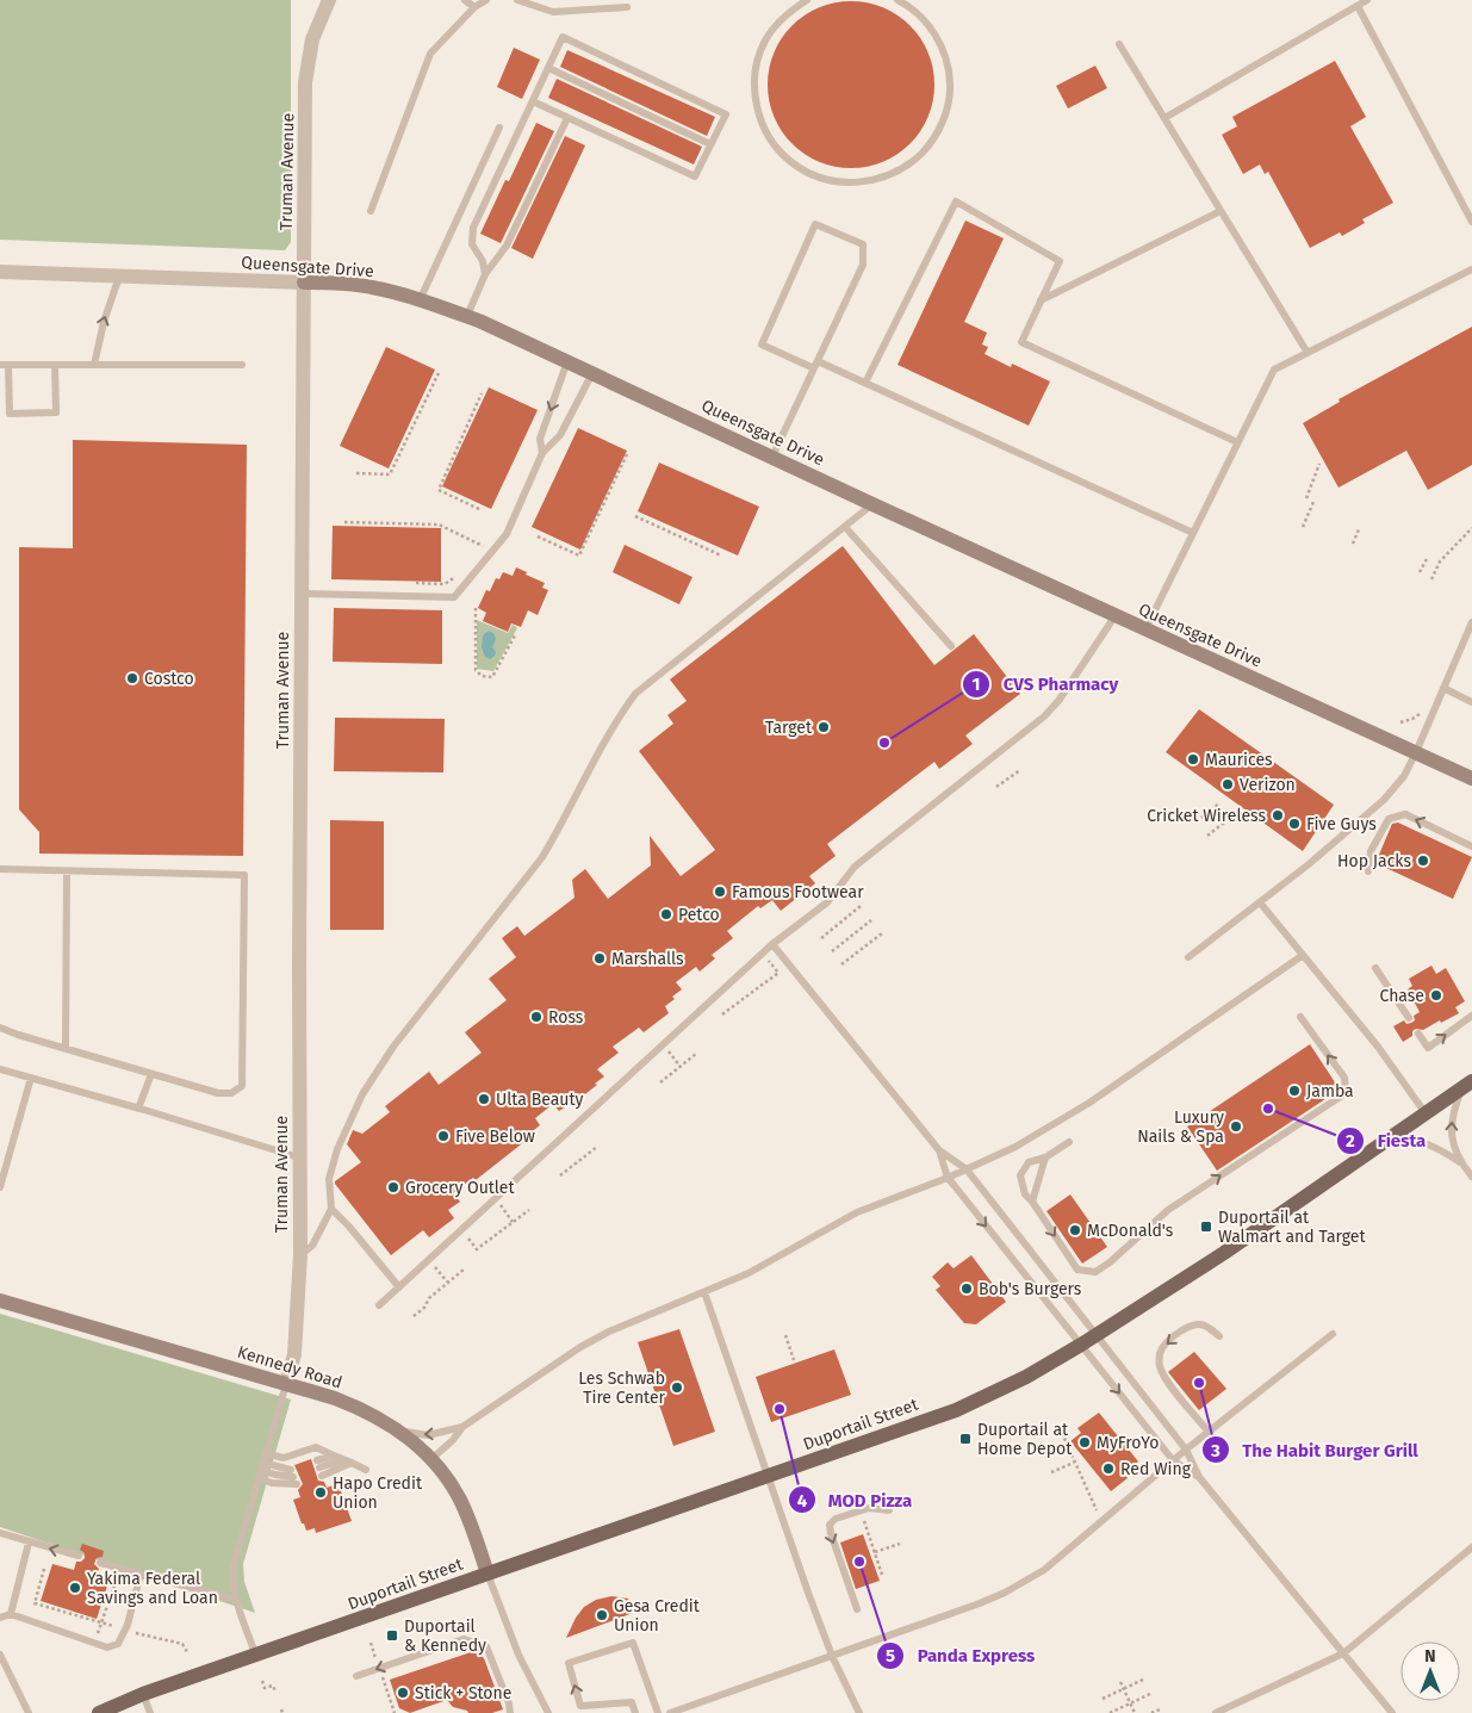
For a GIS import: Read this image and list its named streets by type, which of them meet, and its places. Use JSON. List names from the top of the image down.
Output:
{
  "streets": {
    "main road": ["Duportail Street"],
    "street": ["Truman Avenue", "Queensgate Drive", "Kennedy Road"]
  },
  "crossings": [
    ["Truman Avenue", "Queensgate Drive"],
    ["Truman Avenue", "Kennedy Road"],
    ["Kennedy Road", "Duportail Street"]
  ],
  "places": {
    "other": [
      "Costco",
      "Target",
      "CVS Pharmacy",
      "Maurices",
      "Verizon",
      "Cricket Wireless",
      "Five Guys",
      "Hop Jacks",
      "Famous Footwear",
      "Petco",
      "Marshalls",
      "Chase",
      "Ross",
      "Jamba",
      "Ulta Beauty",
      "Fiesta",
      "Luxury Nails & Spa",
      "Five Below",
      "Grocery Outlet",
      "McDonald's",
      "Bob's Burgers",
      "The Habit Burger Grill",
      "Les Schwab Tire Center",
      "MOD Pizza",
      "MyFroYo",
      "Red Wing",
      "Hapo Credit Union",
      "Panda Express",
      "Yakima Federal Savings and Loan",
      "Gesa Credit Union",
      "Stick + Stone"
    ],
    "transit": ["Duportail at Walmart and Target", "Duportail at Home Depot", "Duportail & Kennedy"]
  },
  "north": "top"
}
